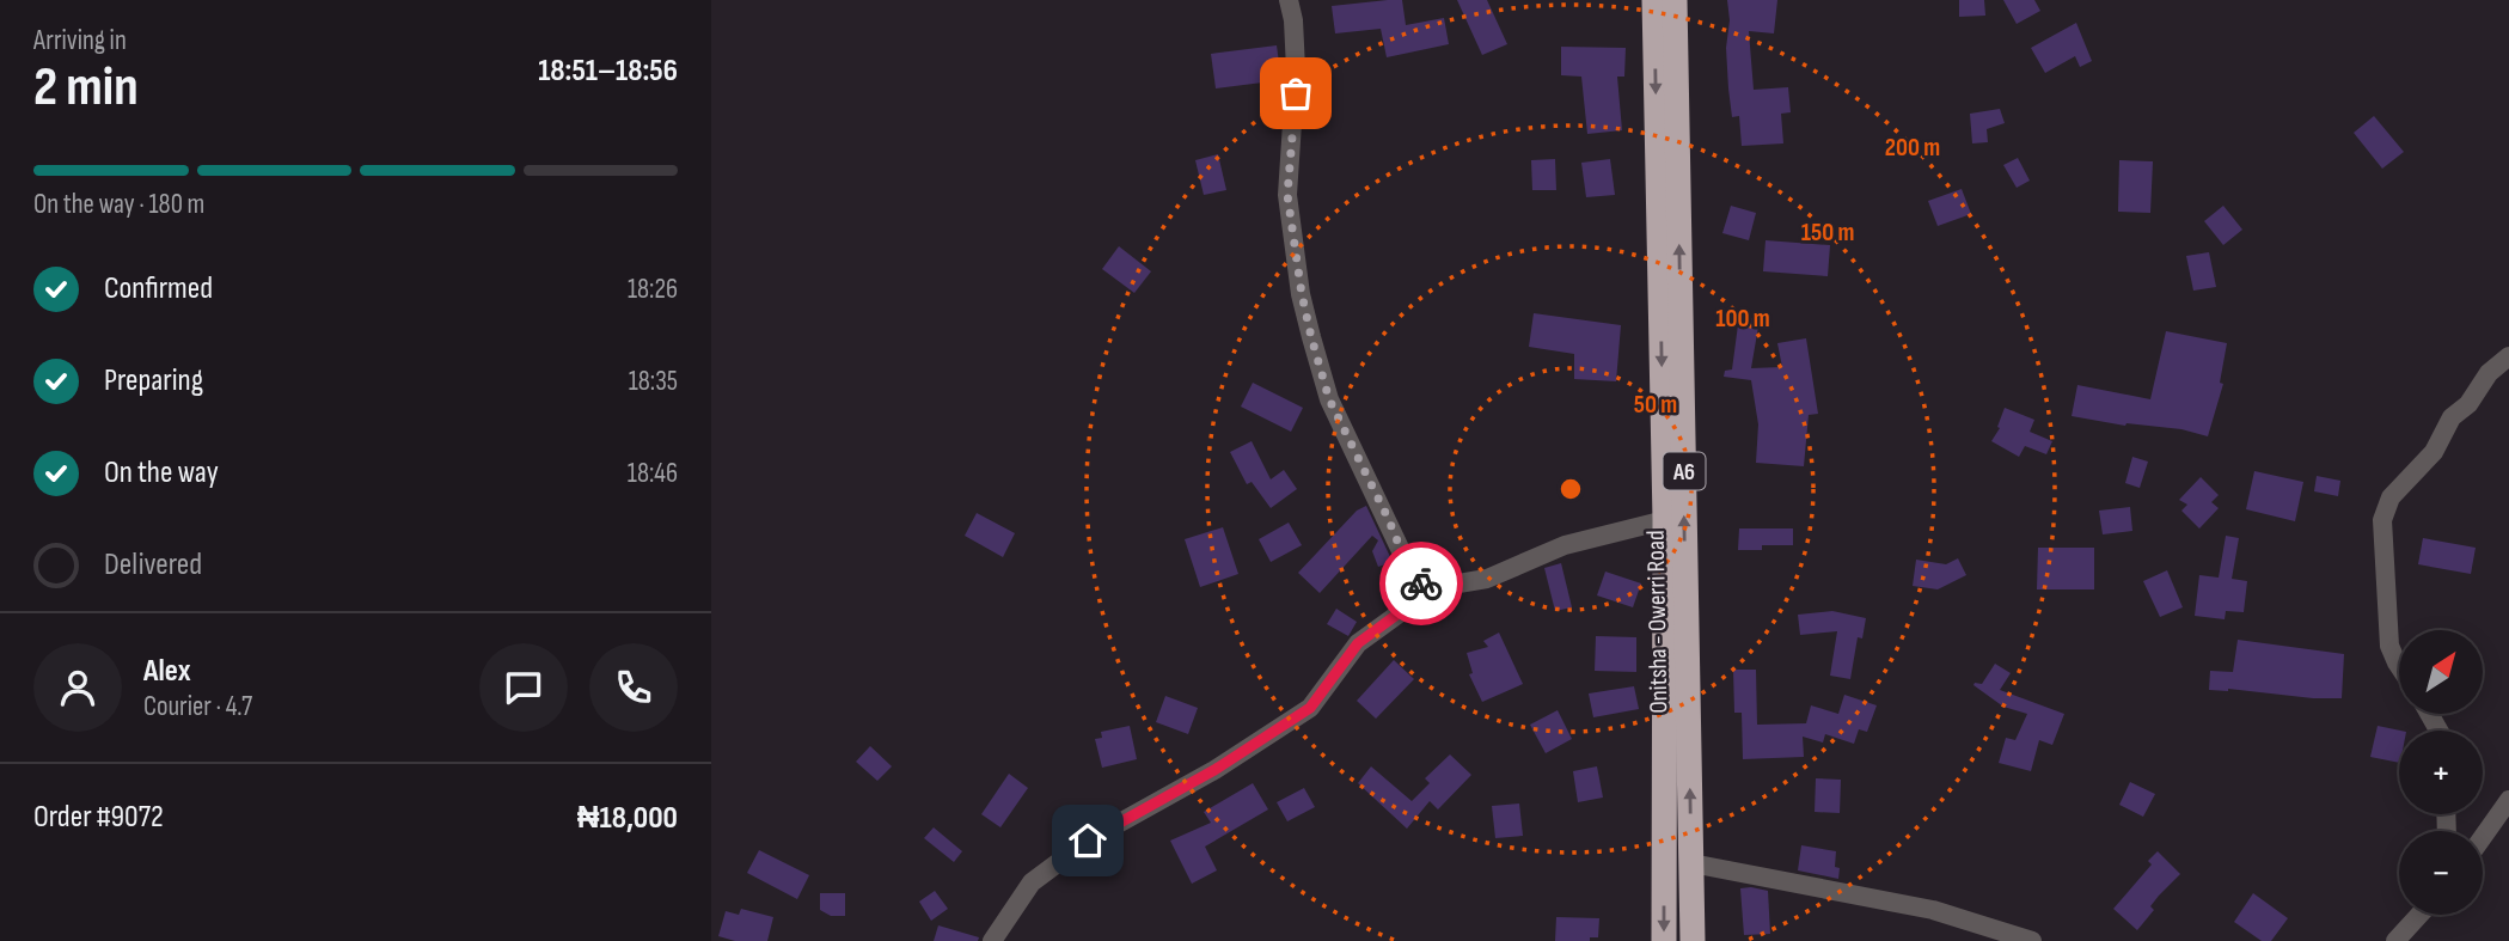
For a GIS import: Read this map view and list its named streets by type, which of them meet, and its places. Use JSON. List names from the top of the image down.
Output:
{
  "streets": {
    "highway": ["A6", "Onitsha - Owerri Road"]
  },
  "north": "top right",
  "page": {
    "heading": ["2 min", "Arriving in", "18:51–18:56"],
    "panel": [
      "Alex",
      "Courier · 4.7",
      "Order #9072",
      "₦18,000"
    ],
    "bar": "On the way · 180 m",
    "list": [
      ["Confirmed", "18:26"],
      ["Preparing", "18:35"],
      ["On the way", "18:46"],
      "Delivered"
    ],
    "map_buttons": ["+", "−"]
  },
  "rings": [
    "200 m",
    "150 m",
    "100 m",
    "50 m"
  ]
}
